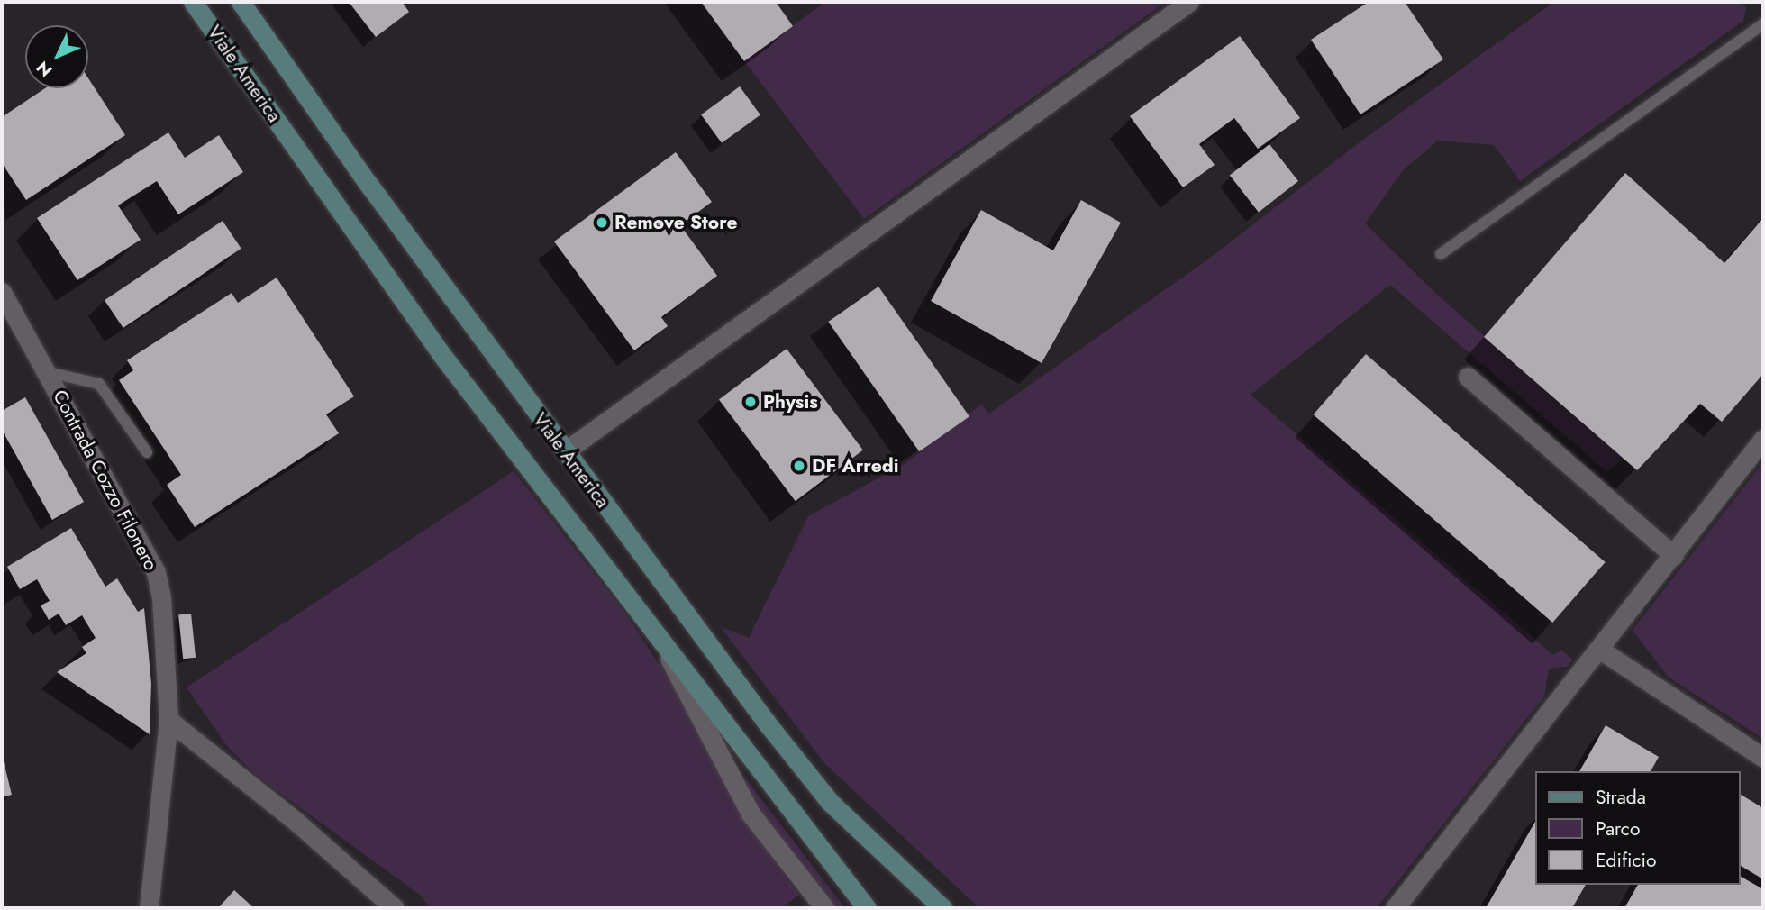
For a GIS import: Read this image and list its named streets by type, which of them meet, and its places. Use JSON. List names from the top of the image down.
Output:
{
  "streets": {
    "main road": ["Viale America"],
    "street": ["Contrada Cozzo Filonero"]
  },
  "places": ["Remove Store", "Physis", "DF Arredi"],
  "legend": ["Strada", "Parco", "Edificio"],
  "north": "bottom left"
}
